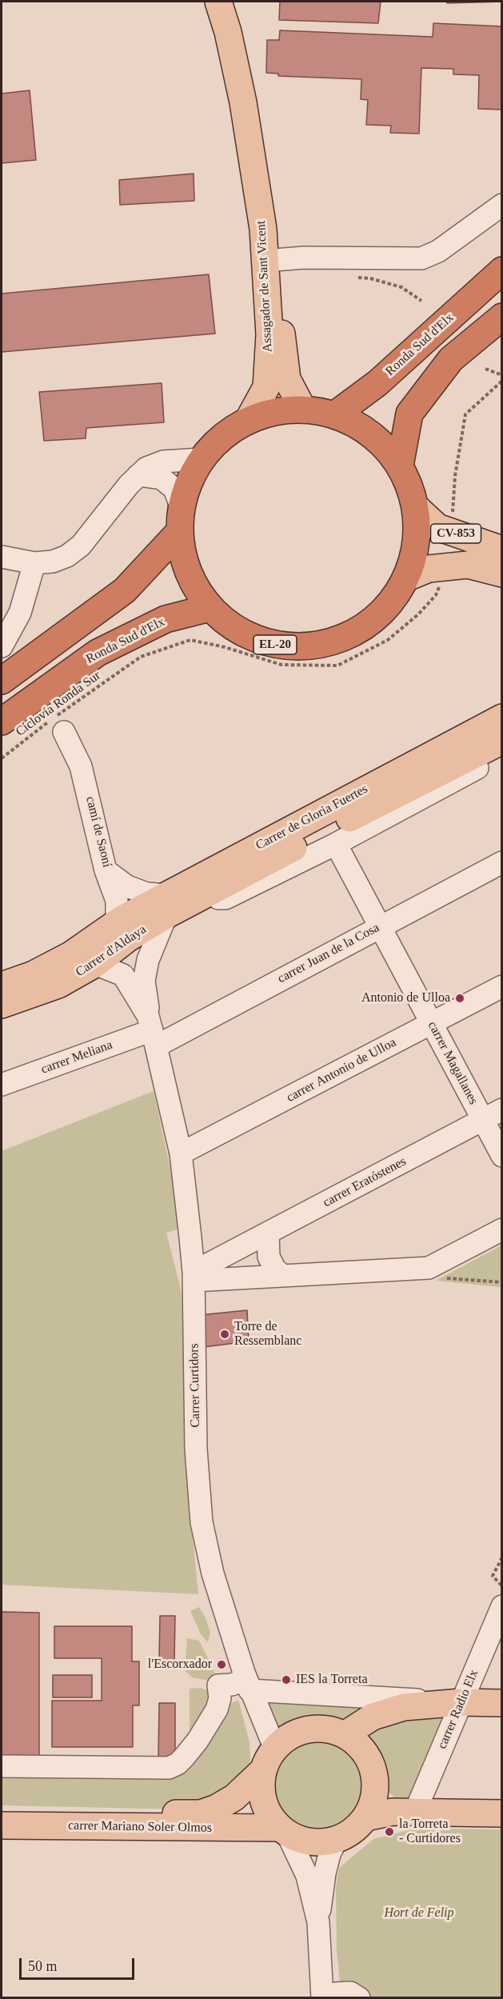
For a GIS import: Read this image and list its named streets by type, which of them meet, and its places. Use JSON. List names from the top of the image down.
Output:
{
  "streets": {
    "highway": ["Ronda Sud d'Elx", "EL-20"],
    "main road": [
      "Assagador de Sant Vicent",
      "CV-853",
      "Carrer de Gloria Fuertes",
      "Carrer d'Aldaya",
      "carrer Mariano Soler Olmos"
    ],
    "street": [
      "camí de Saoní",
      "carrer Juan de la Cosa",
      "carrer Meliana",
      "carrer Magallanes",
      "carrer Antonio de Ulloa",
      "carrer Eratóstenes",
      "Carrer Curtidors",
      "carrer Radio Elx"
    ],
    "path": ["Ciclovía Ronda Sur"]
  },
  "crossings": [
    ["Assagador de Sant Vicent", "EL-20"],
    ["Ronda Sud d'Elx", "EL-20"],
    ["CV-853", "EL-20"],
    ["Carrer de Gloria Fuertes", "camí de Saoní"],
    ["Carrer de Gloria Fuertes", "Carrer d'Aldaya"],
    ["Carrer de Gloria Fuertes", "carrer Magallanes"],
    ["Carrer de Gloria Fuertes", "Carrer Curtidors"],
    ["camí de Saoní", "Carrer d'Aldaya"],
    ["camí de Saoní", "Carrer Curtidors"],
    ["Carrer d'Aldaya", "Carrer Curtidors"],
    ["carrer Juan de la Cosa", "carrer Meliana"],
    ["carrer Juan de la Cosa", "carrer Magallanes"],
    ["carrer Juan de la Cosa", "Carrer Curtidors"],
    ["carrer Meliana", "Carrer Curtidors"],
    ["carrer Magallanes", "carrer Antonio de Ulloa"],
    ["carrer Magallanes", "carrer Eratóstenes"],
    ["carrer Antonio de Ulloa", "Carrer Curtidors"],
    ["carrer Eratóstenes", "Carrer Curtidors"],
    ["Carrer Curtidors", "carrer Mariano Soler Olmos"]
  ],
  "parks": ["Hort de Felip"],
  "places": [
    "Antonio de Ulloa",
    "Torre de Ressemblanc",
    "l'Escorxador",
    "IES la Torreta",
    "la Torreta - Curtidores"
  ],
  "scale_bar": "50 m"
}
